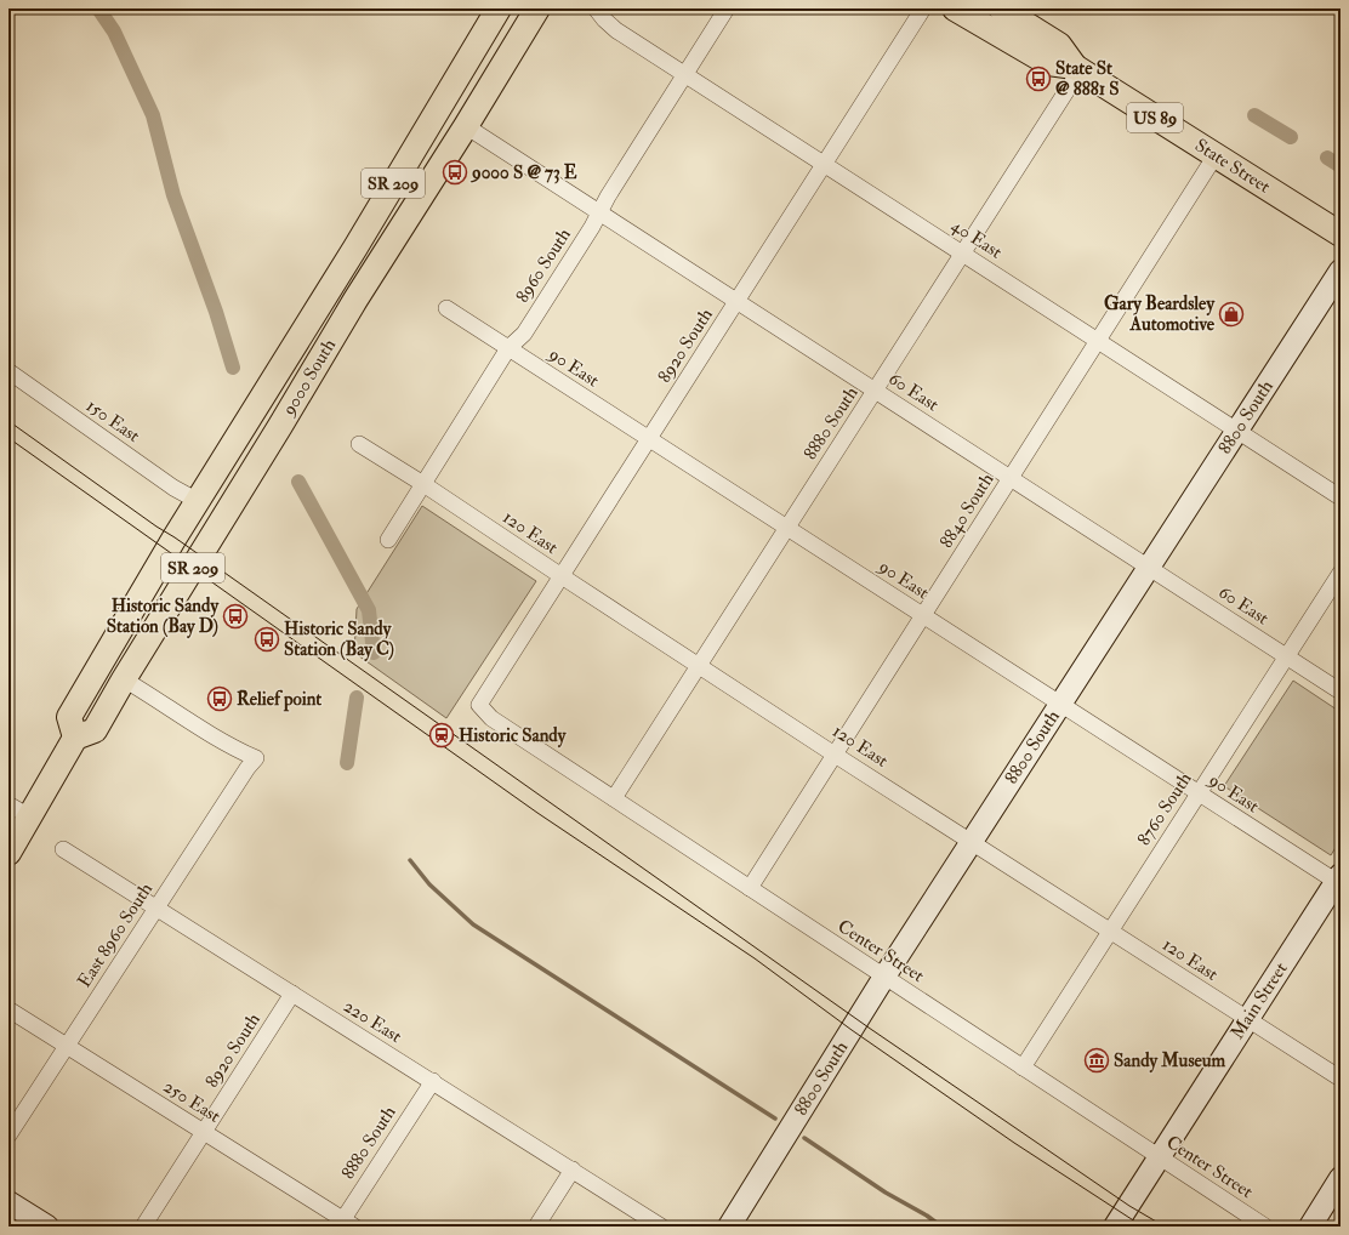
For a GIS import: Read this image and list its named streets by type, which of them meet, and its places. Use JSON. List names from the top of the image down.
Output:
{
  "streets": {
    "main road": [
      "US 89",
      "State Street",
      "SR 209",
      "9000 South"
    ],
    "street": [
      "40 East",
      "8960 South",
      "8920 South",
      "90 East",
      "60 East",
      "8800 South",
      "150 East",
      "8880 South",
      "8840 South",
      "120 East",
      "8760 South",
      "East 8960 South",
      "Center Street",
      "Main Street",
      "220 East",
      "250 East"
    ]
  },
  "crossings": [
    ["State Street", "8880 South"],
    ["State Street", "8840 South"],
    ["40 East", "8960 South"],
    ["40 East", "8920 South"],
    ["40 East", "8800 South"],
    ["40 East", "8880 South"],
    ["40 East", "8840 South"],
    ["8960 South", "90 East"],
    ["8960 South", "60 East"],
    ["8960 South", "120 East"],
    ["8920 South", "90 East"],
    ["8920 South", "60 East"],
    ["8920 South", "120 East"],
    ["8920 South", "Center Street"],
    ["8920 South", "220 East"],
    ["8920 South", "250 East"],
    ["90 East", "8800 South"],
    ["90 East", "8880 South"],
    ["90 East", "8840 South"],
    ["90 East", "8760 South"],
    ["90 East", "Main Street"],
    ["9000 South", "60 East"],
    ["9000 South", "150 East"],
    ["9000 South", "East 8960 South"],
    ["60 East", "8800 South"],
    ["60 East", "8880 South"],
    ["60 East", "8840 South"],
    ["60 East", "8760 South"],
    ["8800 South", "120 East"],
    ["8800 South", "Center Street"],
    ["8880 South", "120 East"],
    ["8880 South", "Center Street"],
    ["8880 South", "220 East"],
    ["8880 South", "250 East"],
    ["8840 South", "120 East"],
    ["8840 South", "Center Street"],
    ["120 East", "8760 South"],
    ["120 East", "Main Street"],
    ["8760 South", "Center Street"],
    ["East 8960 South", "220 East"],
    ["East 8960 South", "250 East"],
    ["Center Street", "Main Street"]
  ],
  "places": {
    "bus stop": [
      "State St @ 8881 S",
      "9000 S @ 73 E",
      "Historic Sandy Station (Bay D)",
      "Historic Sandy Station (Bay C)",
      "Relief point"
    ],
    "shop": ["Gary Beardsley Automotive"],
    "station": ["Historic Sandy"],
    "museum": ["Sandy Museum"]
  }
}
